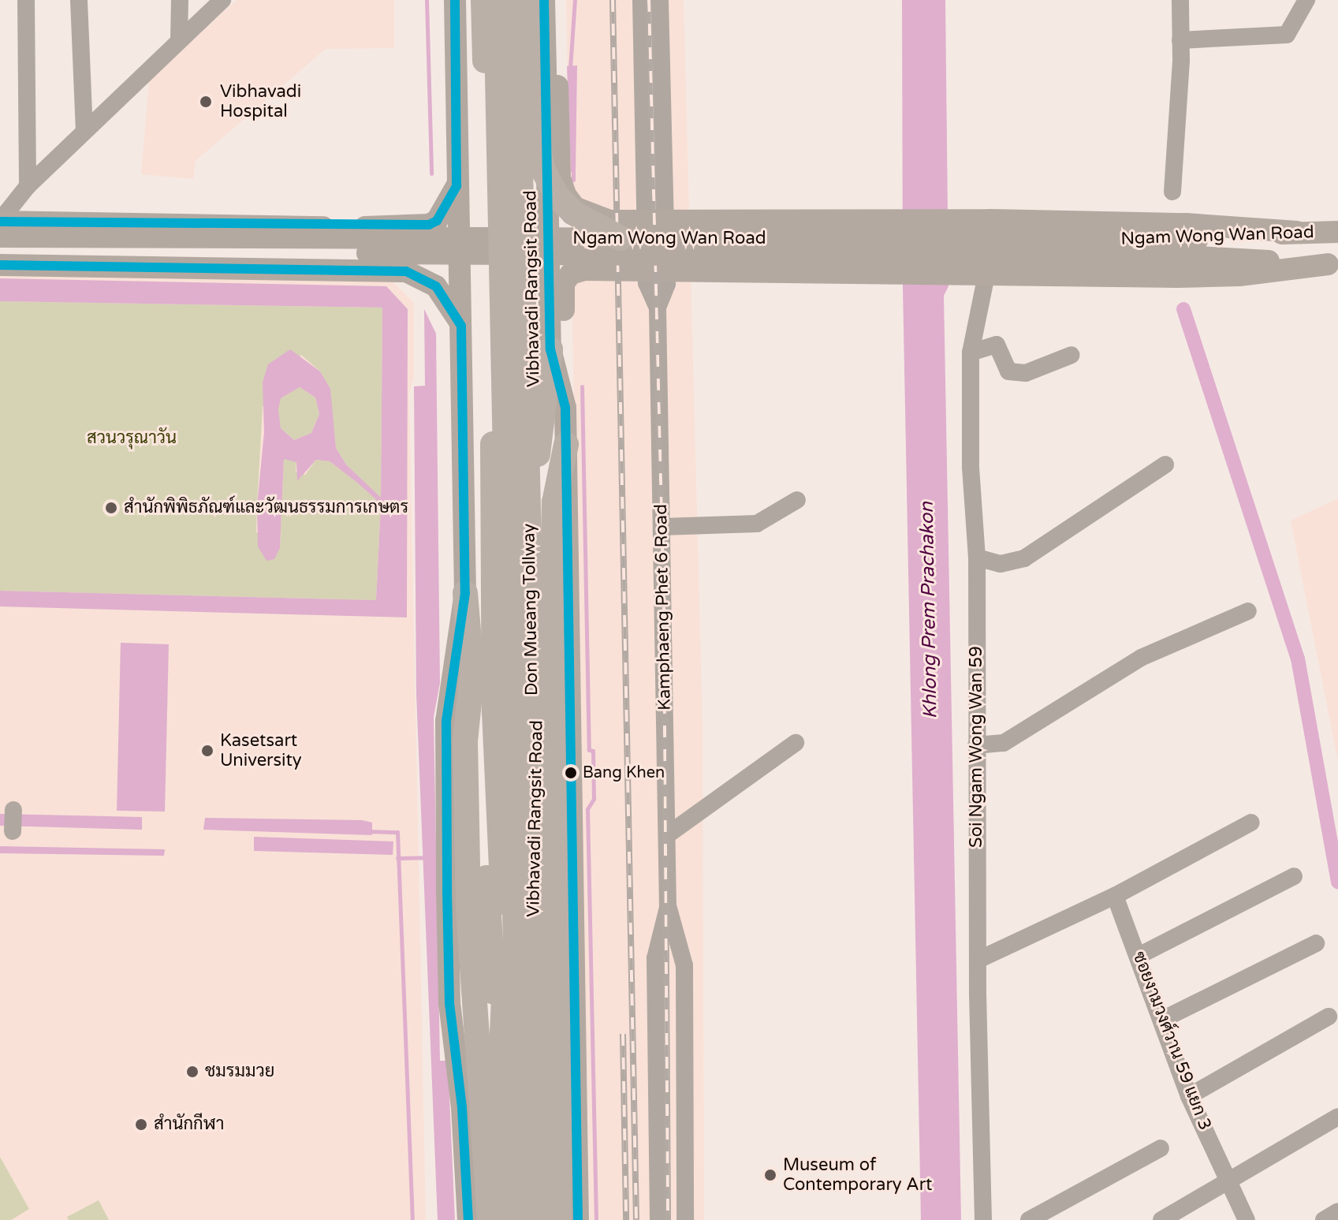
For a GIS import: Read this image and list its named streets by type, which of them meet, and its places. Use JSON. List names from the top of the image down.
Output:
{
  "streets": {
    "highway": ["Vibhavadi Rangsit Road", "Don Mueang Tollway"],
    "main road": ["Ngam Wong Wan Road"],
    "street": ["Kamphaeng Phet 6 Road", "Soi Ngam Wong Wan 59", "ซอยงามวงศ์วาน 59 แยก 3"]
  },
  "crossings": [
    ["Vibhavadi Rangsit Road", "Don Mueang Tollway"]
  ],
  "water": ["Khlong Prem Prachakon"],
  "parks": ["สวนวรุณาวัน"],
  "places": [
    "Vibhavadi Hospital",
    "สำนักพิพิธภัณฑ์และวัฒนธรรมการเกษตร",
    "Kasetsart University",
    "Bang Khen",
    "ชมรมมวย",
    "สำนักกีฬา",
    "Museum of Contemporary Art"
  ]
}
